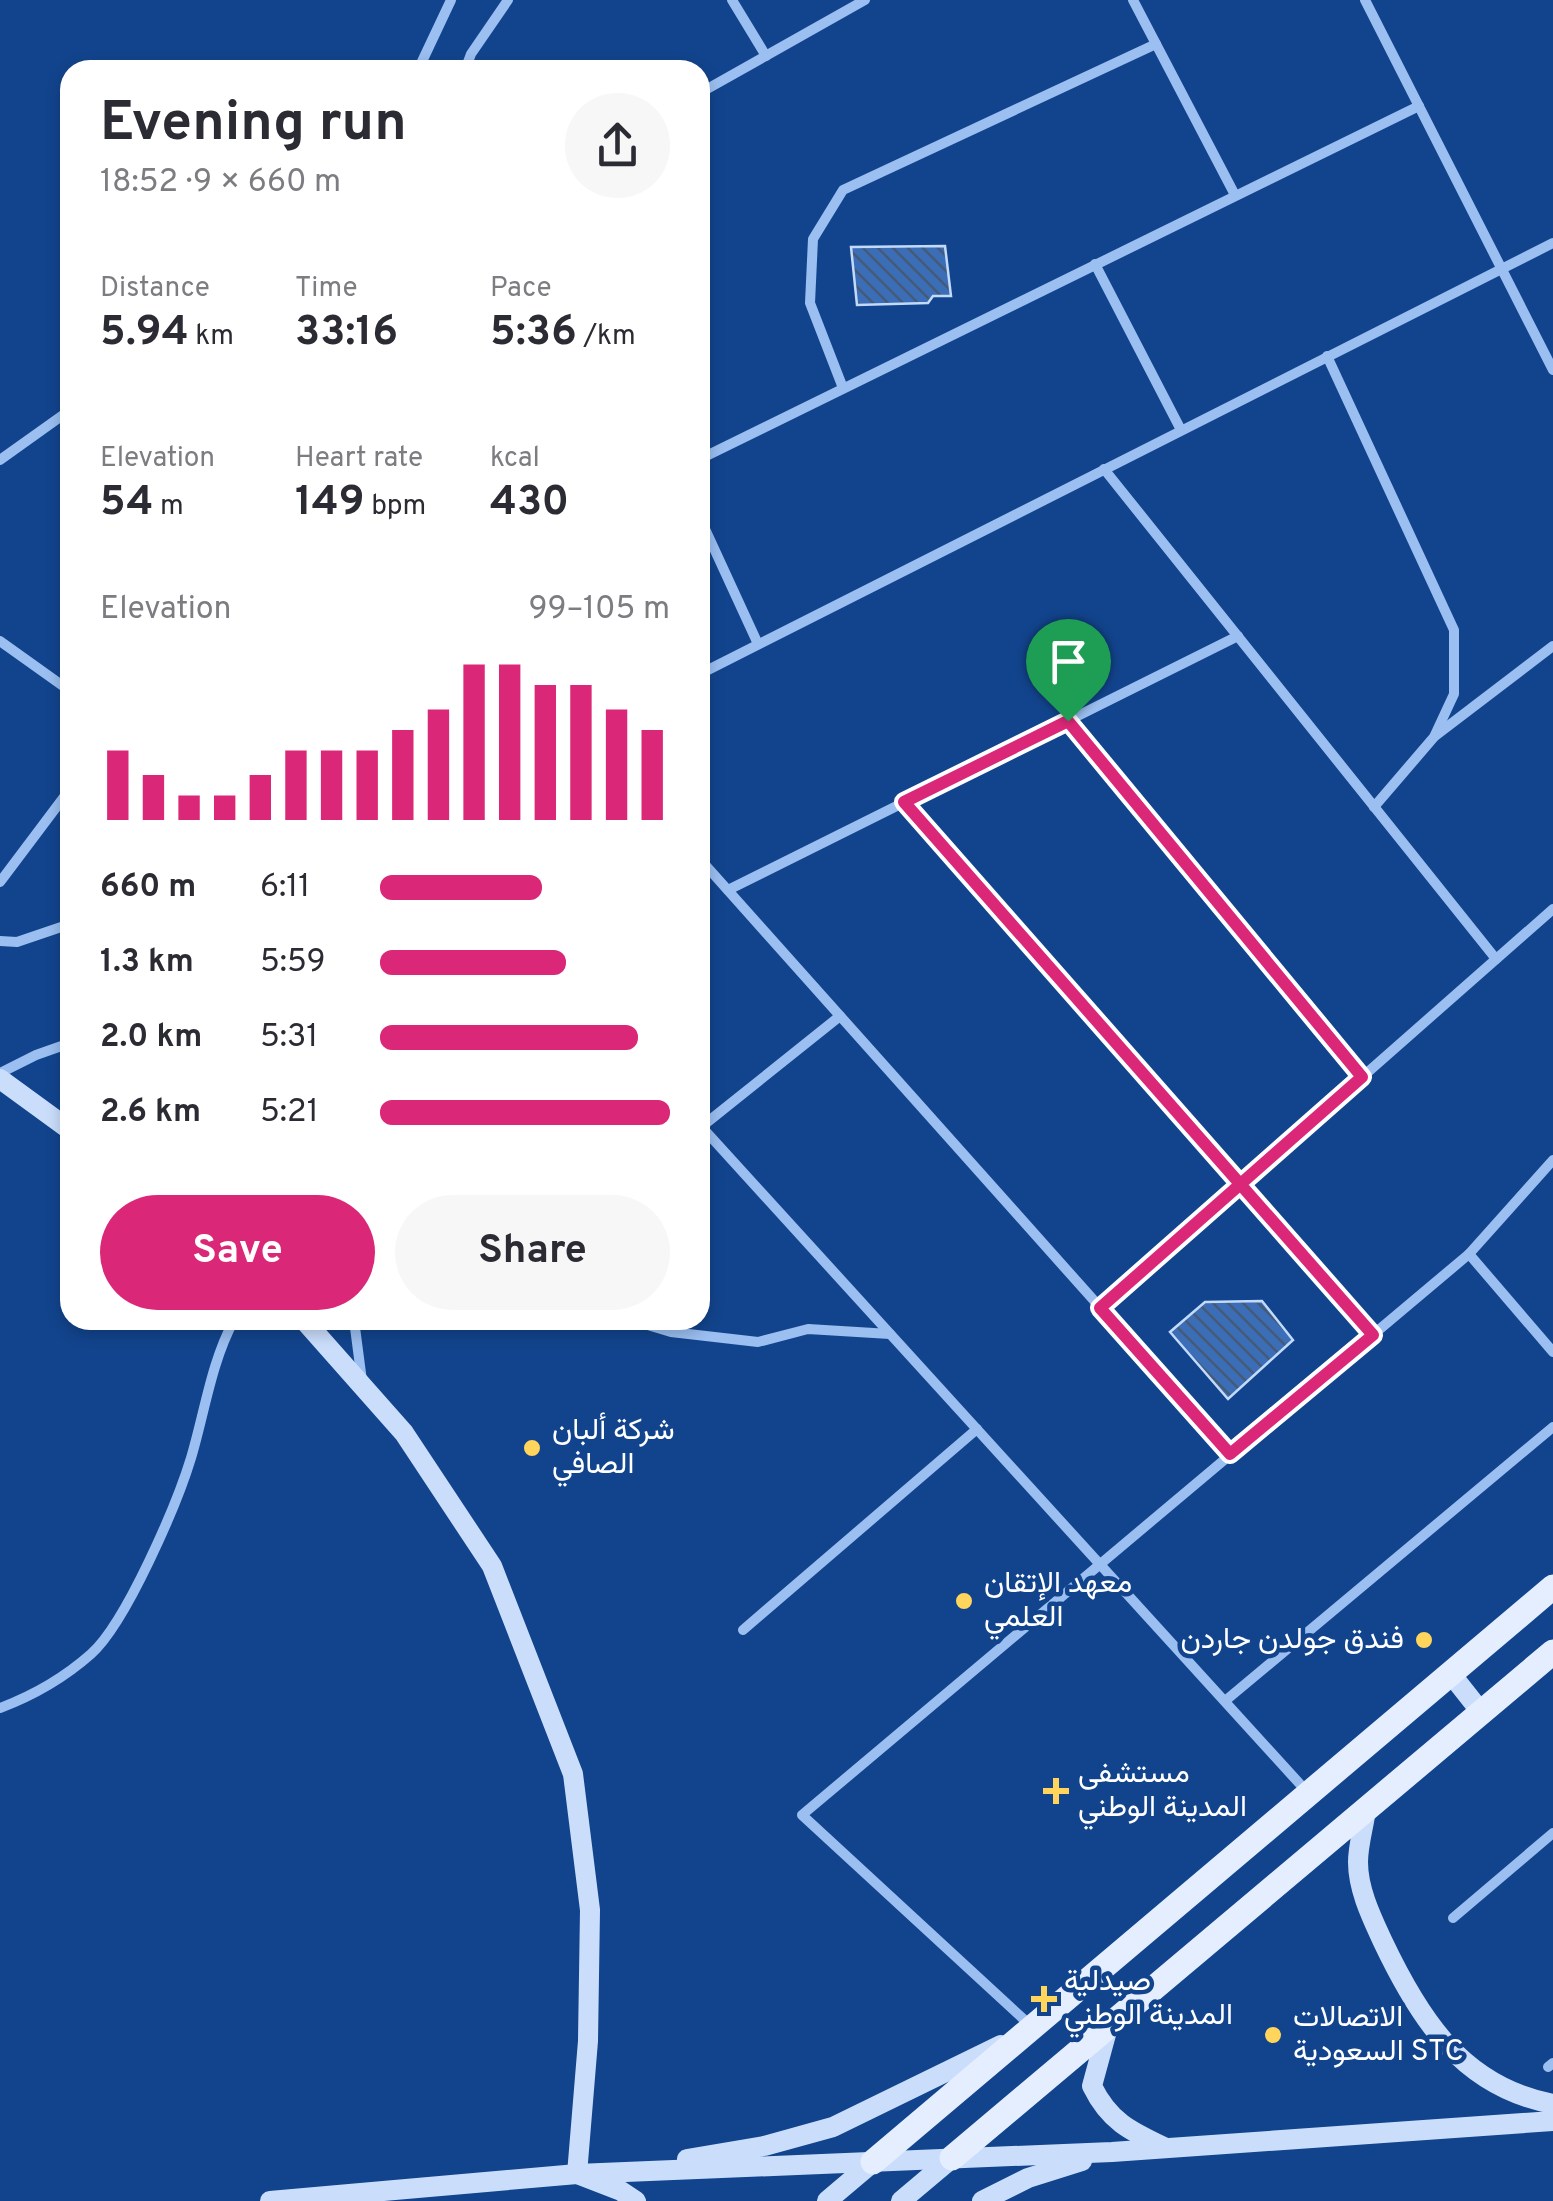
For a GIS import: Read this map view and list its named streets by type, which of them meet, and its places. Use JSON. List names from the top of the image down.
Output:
{
  "places": {
    "other": [
      "شركة ألبان الصافي",
      "معهد الإتقان العلمي",
      "فندق جولدن جاردن",
      "الاتصالات السعودية STC"
    ],
    "health": ["مستشفى المدينة الوطني", "صيدلية المدينة الوطني"]
  },
  "page": {
    "heading": ["Evening run", "18:52 · 9 × 660 m"],
    "stats": [
      ["Distance", "5.94 km"],
      ["Time", "33:16"],
      ["Pace", "5:36 /km"],
      ["Elevation", "54 m"],
      ["Heart rate", "149 bpm"],
      ["kcal", "430"]
    ],
    "chart": ["Elevation", "99–105 m"],
    "list": [
      {
        "name": "660 m",
        "note": "6:11"
      },
      {
        "name": "1.3 km",
        "note": "5:59"
      },
      {
        "name": "2.0 km",
        "note": "5:31"
      },
      {
        "name": "2.6 km",
        "note": "5:21"
      }
    ],
    "buttons": ["Save", "Share"]
  }
}
